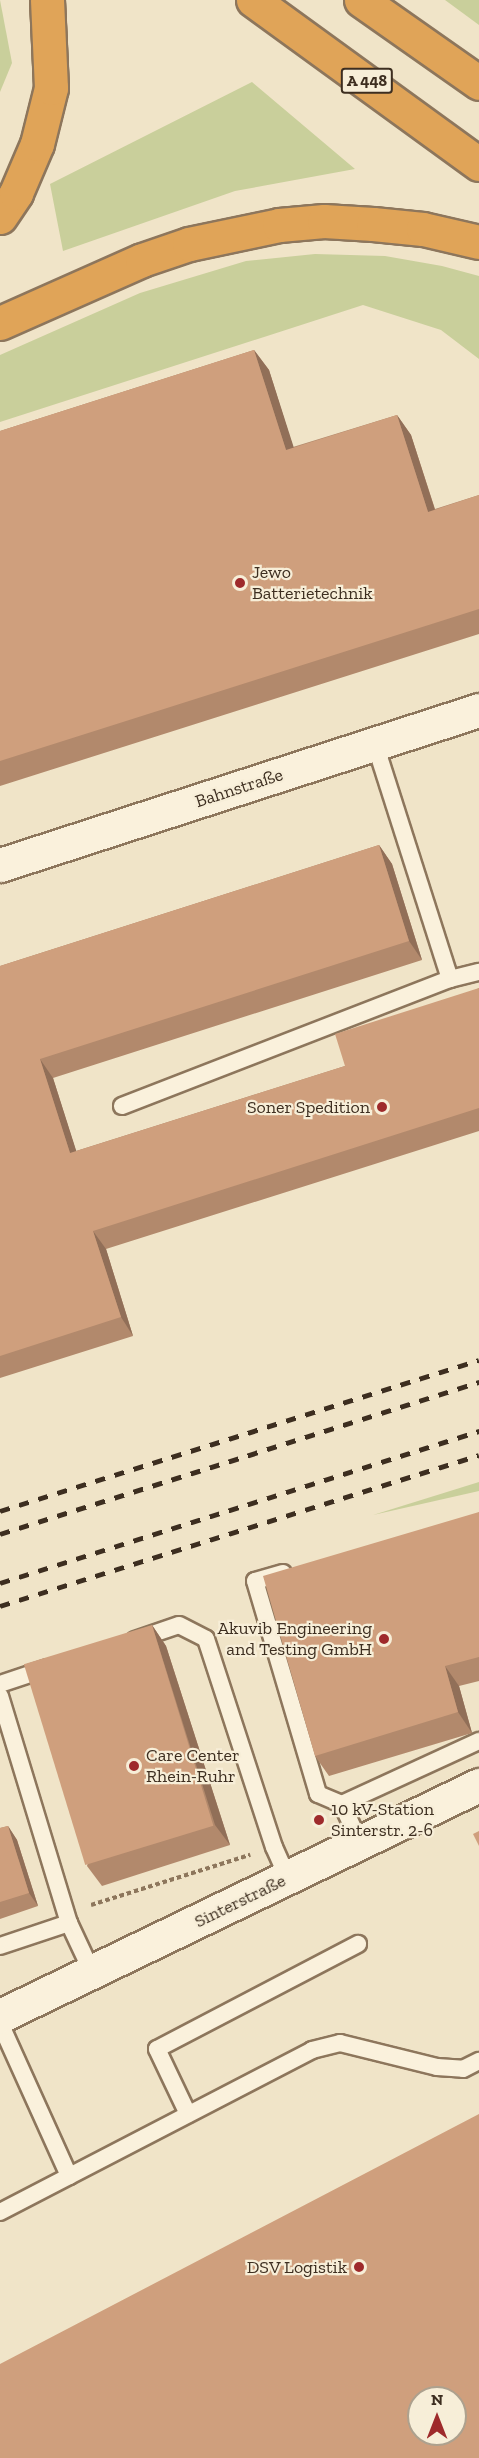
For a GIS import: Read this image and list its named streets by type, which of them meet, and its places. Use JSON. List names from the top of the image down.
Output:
{
  "streets": {
    "highway": ["A 448"],
    "street": ["Bahnstraße", "Sinterstraße"]
  },
  "places": [
    "Jewo Batterietechnik",
    "Soner Spedition",
    "Akuvib Engineering and Testing GmbH",
    "Care Center Rhein-Ruhr",
    "10 kV-Station Sinterstr. 2-6",
    "DSV Logistik"
  ],
  "north": "top"
}
